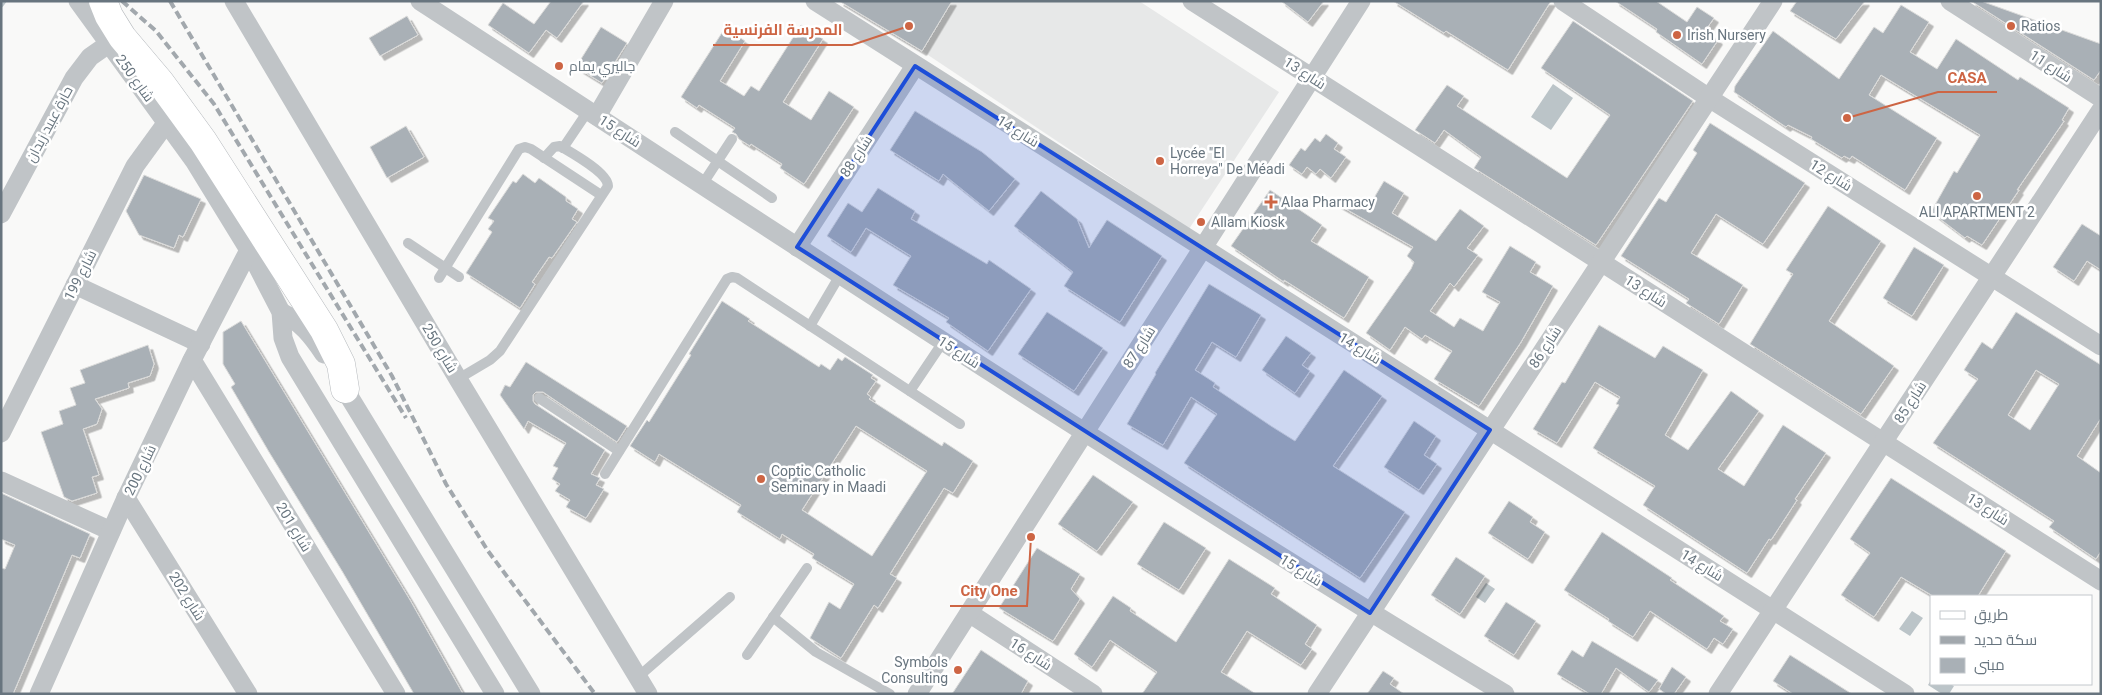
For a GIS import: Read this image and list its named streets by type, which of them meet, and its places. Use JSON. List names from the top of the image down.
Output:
{
  "streets": {
    "street": [
      "شارع 11",
      "شارع 13",
      "شارع 250",
      "حارة عبيد زيدان",
      "شارع 15",
      "شارع 14",
      "شارع 88",
      "شارع 12",
      "شارع 199",
      "شارع 87",
      "شارع 86",
      "شارع 85",
      "شارع 200",
      "شارع 201",
      "شارع 202",
      "شارع 16"
    ]
  },
  "crossings": [
    ["شارع 13", "شارع 87"],
    ["شارع 13", "شارع 86"],
    ["شارع 13", "شارع 85"],
    ["شارع 250", "حارة عبيد زيدان"],
    ["شارع 250", "شارع 199"],
    ["شارع 250", "شارع 200"],
    ["شارع 15", "شارع 88"],
    ["شارع 15", "شارع 87"],
    ["شارع 15", "شارع 86"],
    ["شارع 14", "شارع 88"],
    ["شارع 14", "شارع 87"],
    ["شارع 14", "شارع 86"],
    ["شارع 14", "شارع 85"],
    ["شارع 12", "شارع 86"],
    ["شارع 12", "شارع 85"],
    ["شارع 87", "شارع 16"],
    ["شارع 200", "شارع 201"],
    ["شارع 200", "شارع 202"]
  ],
  "places": {
    "other": [
      "المدرسة الفرنسية",
      "Ratios",
      "Irish Nursery",
      "جاليري يمام",
      "CASA",
      "Lycée \"El Horreya\" De Méadi",
      "ALI APARTMENT 2",
      "Allam Kiosk",
      "Coptic Catholic Seminary in Maadi",
      "City One",
      "Symbols Consulting"
    ],
    "health": ["Alaa Pharmacy"]
  },
  "legend": ["طريق", "سكة حديد", "مبنى"]
}
